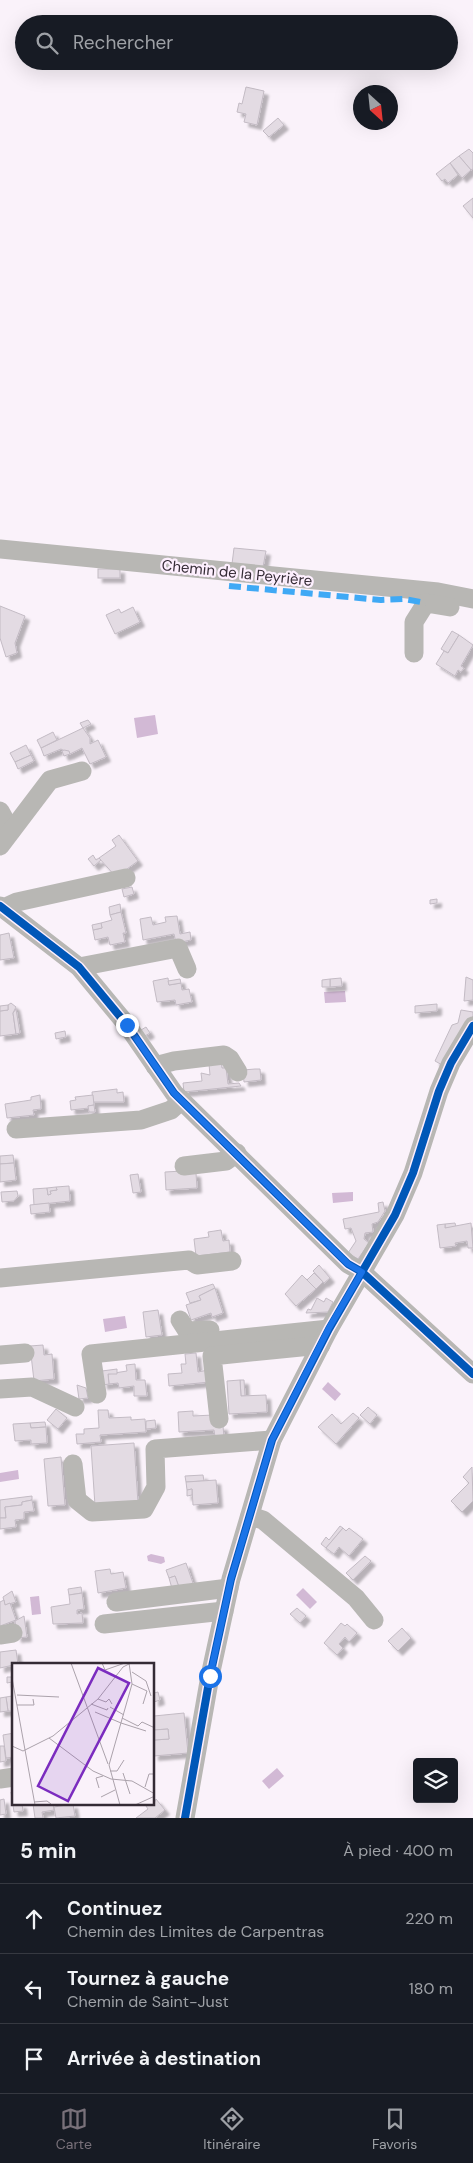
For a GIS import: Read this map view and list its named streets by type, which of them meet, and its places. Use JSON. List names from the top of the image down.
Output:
{
  "streets": {
    "street": ["Chemin de la Peyrière"]
  },
  "north": "bottom right",
  "page": {
    "search": "Rechercher",
    "heading": ["5 min", "À pied · 400 m"],
    "list": [
      ["Continuez", "Chemin des Limites de Carpentras", "220 m"],
      ["Tournez à gauche", "Chemin de Saint-Just", "180 m"],
      "Arrivée à destination"
    ],
    "nav": ["Carte", "Itinéraire", "Favoris"]
  }
}
